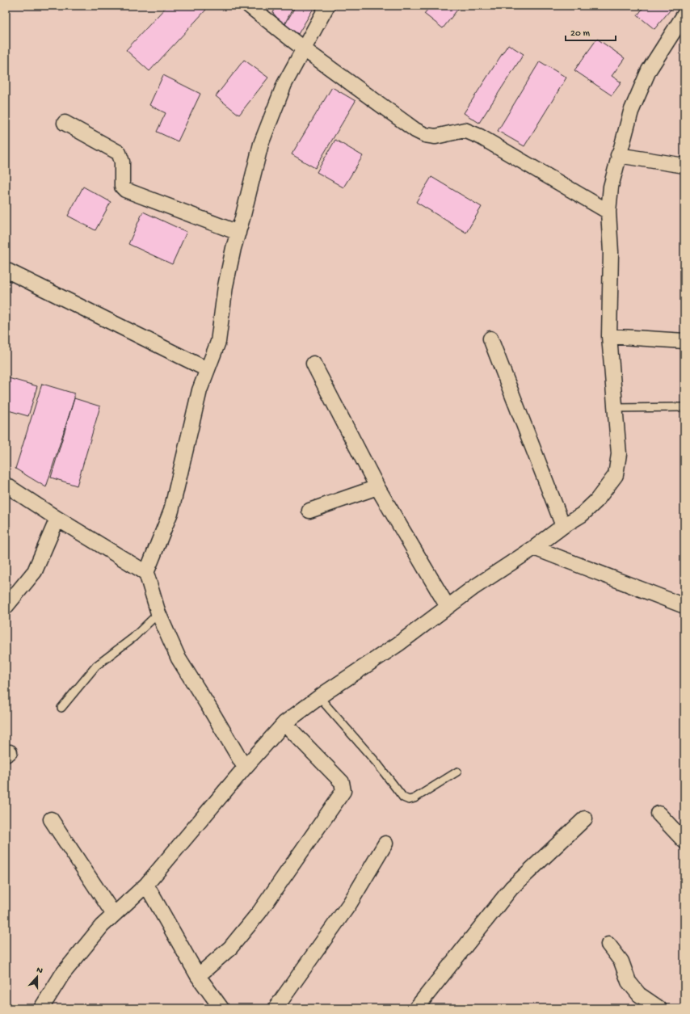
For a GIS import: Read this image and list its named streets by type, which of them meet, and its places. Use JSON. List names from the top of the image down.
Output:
{
  "scale_bar": "20 m",
  "north": "top"
}
